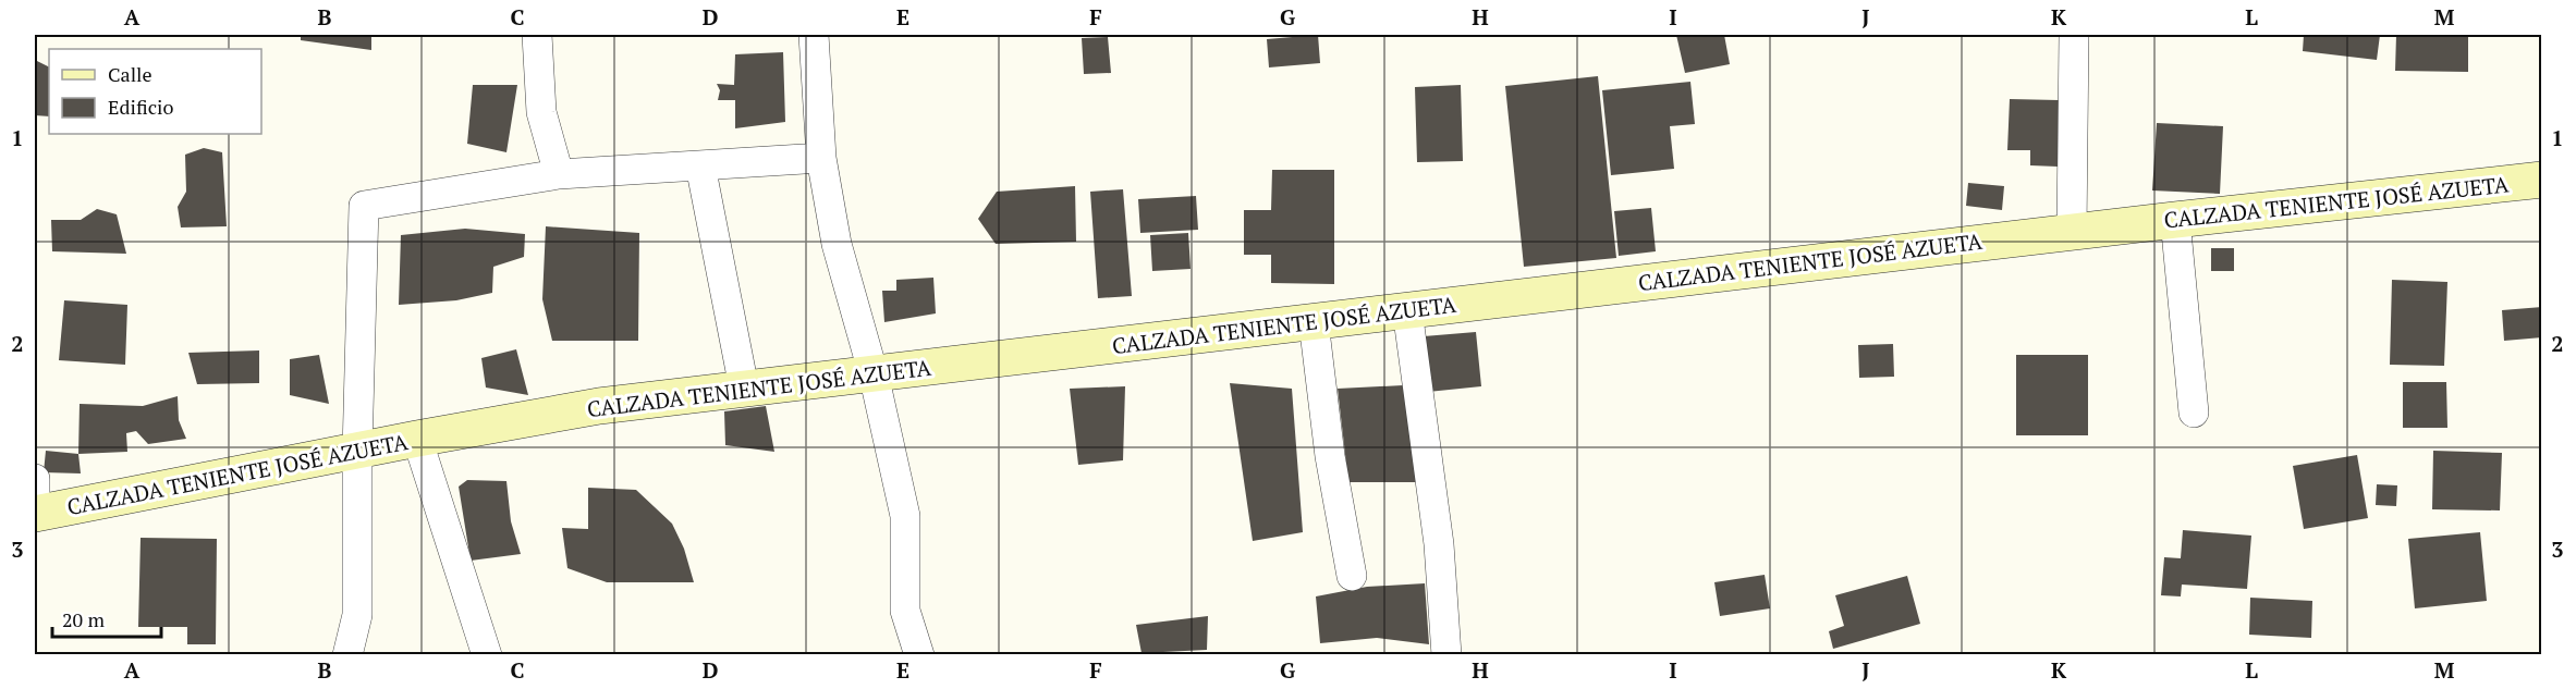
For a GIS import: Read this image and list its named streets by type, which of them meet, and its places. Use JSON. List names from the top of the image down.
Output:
{
  "streets": {
    "main road": ["CALZADA TENIENTE JOSÉ AZUETA"]
  },
  "legend": ["Calle", "Edificio"],
  "scale_bar": "20 m",
  "grid": {
    "columns": [
      "A",
      "B",
      "C",
      "D",
      "E",
      "F",
      "G",
      "H",
      "I",
      "J",
      "K",
      "L",
      "M"
    ],
    "rows": ["1", "2", "3"]
  }
}
